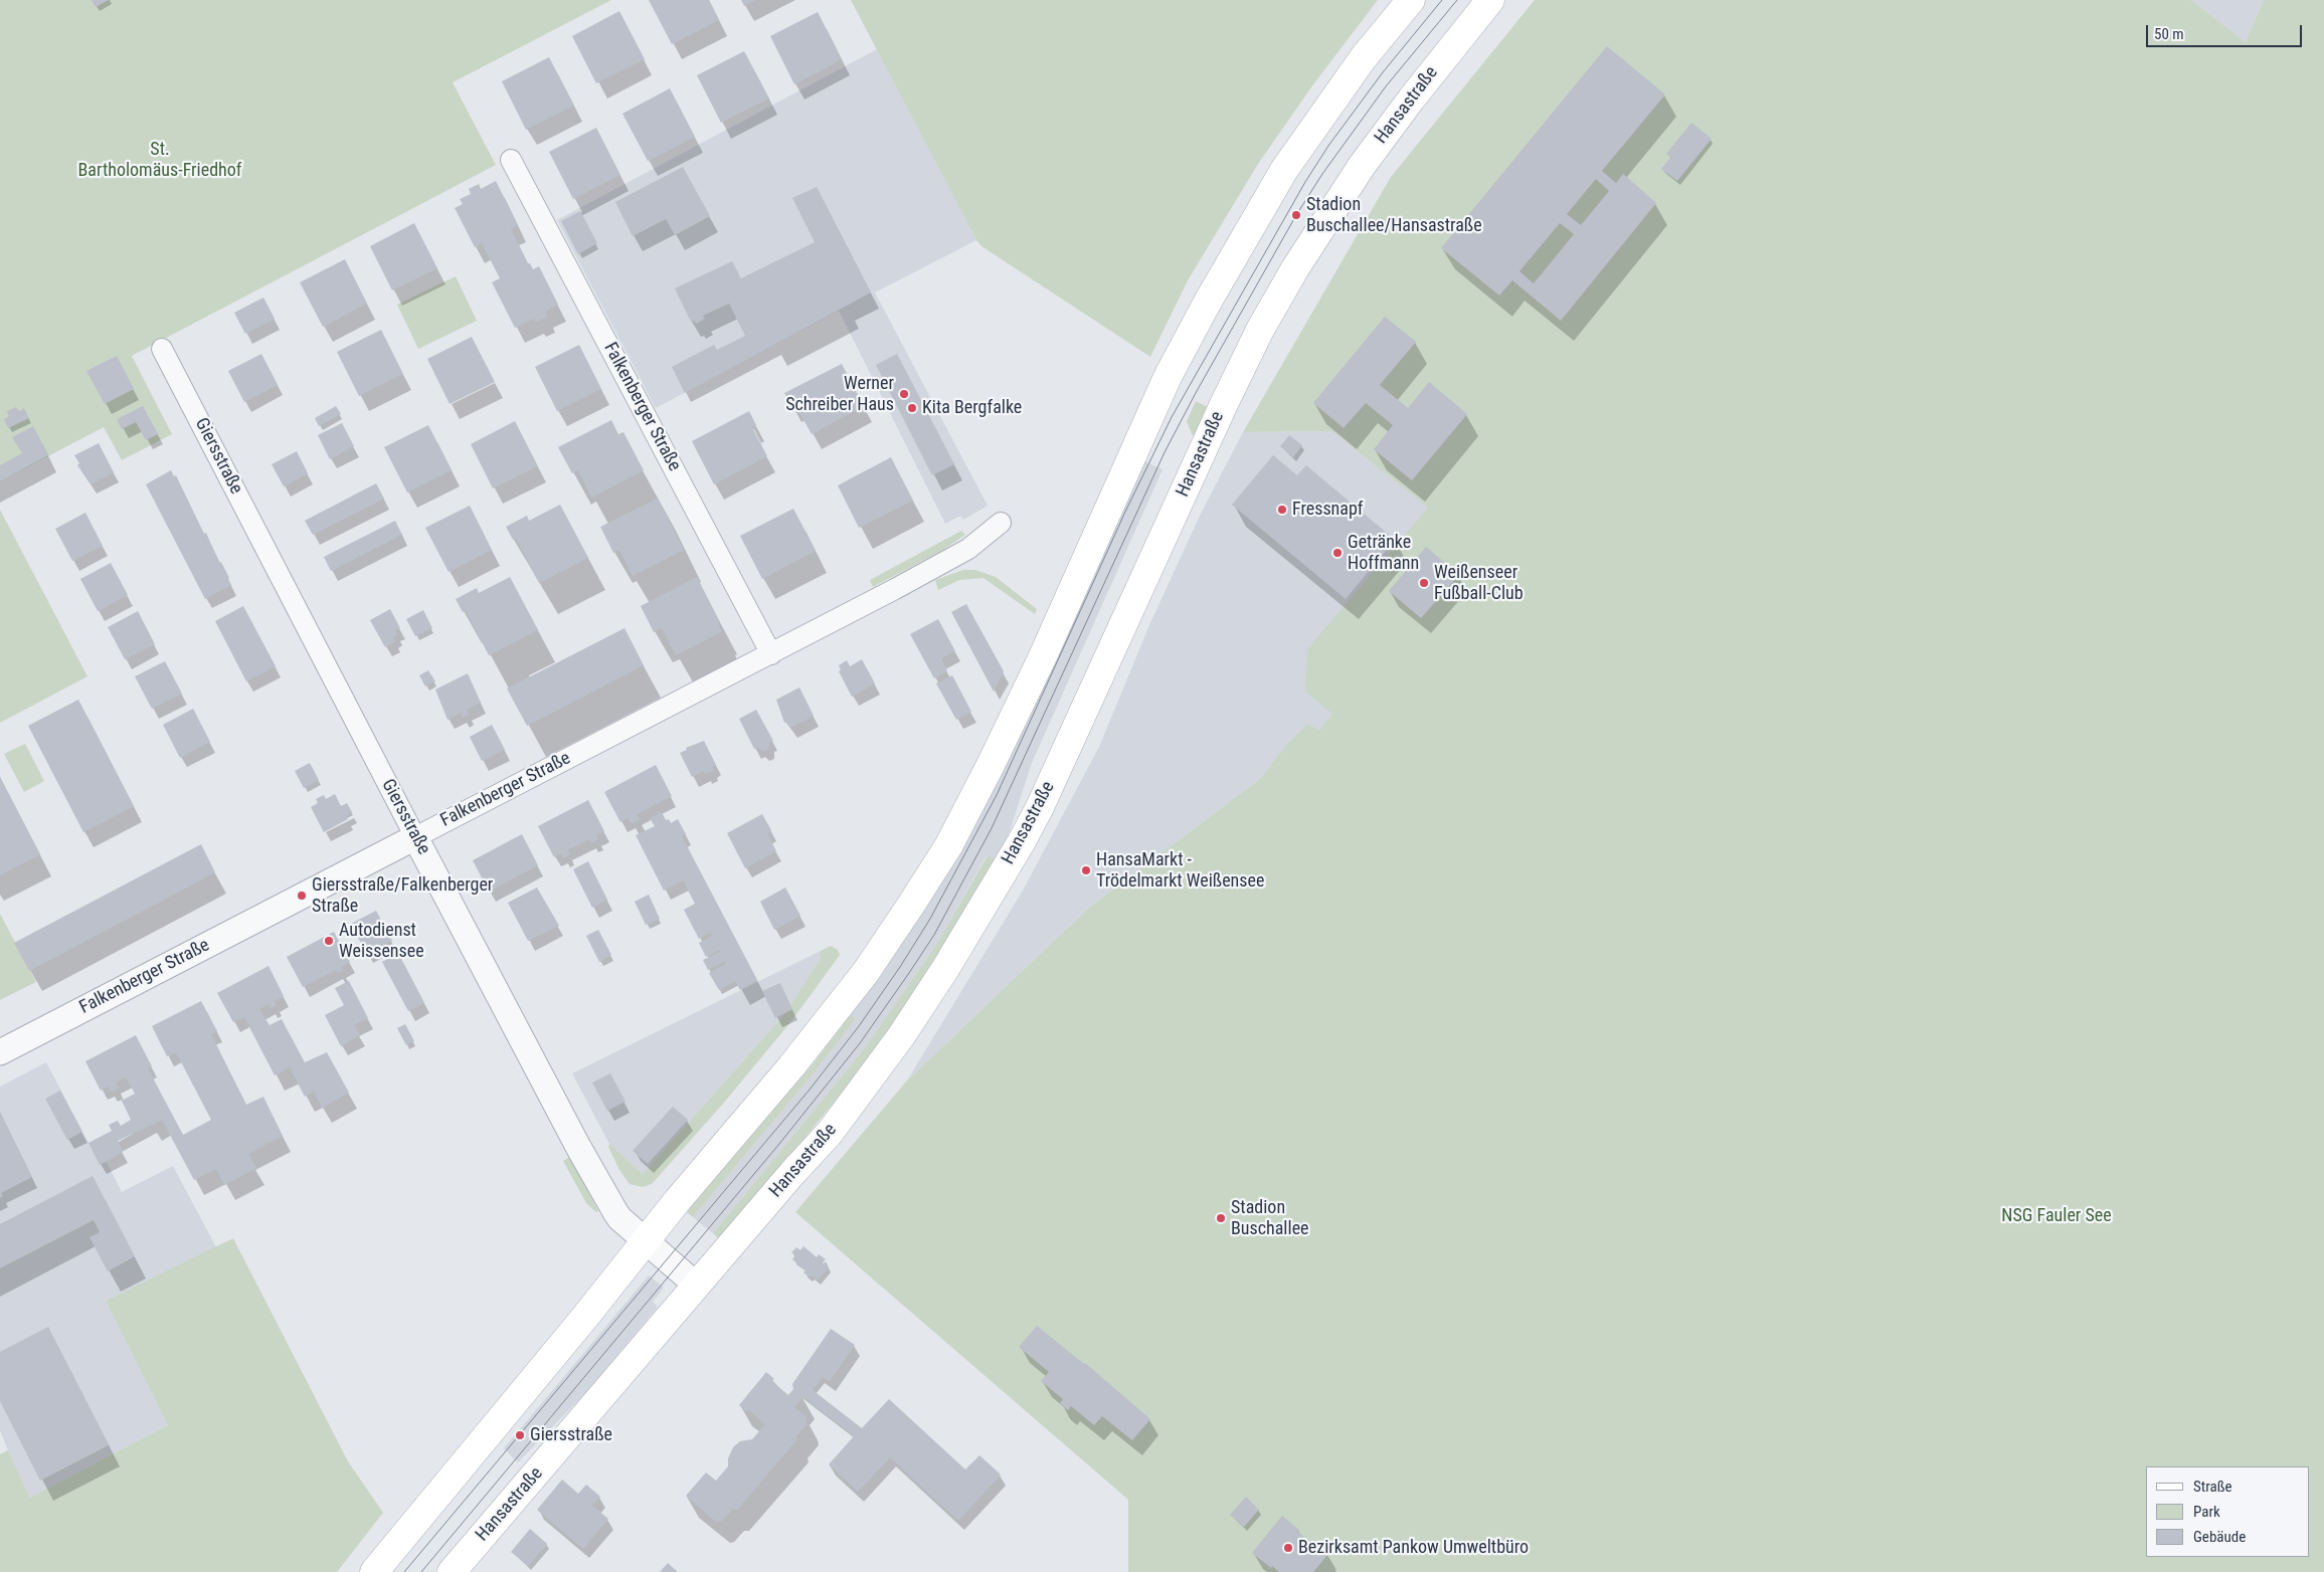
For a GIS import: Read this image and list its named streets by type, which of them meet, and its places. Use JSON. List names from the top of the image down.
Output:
{
  "streets": {
    "main road": ["Hansastraße"],
    "street": ["Falkenberger Straße", "Giersstraße"]
  },
  "crossings": [
    ["Hansastraße", "Giersstraße"],
    ["Falkenberger Straße", "Giersstraße"]
  ],
  "parks": ["St. Bartholomäus-Friedhof", "NSG Fauler See"],
  "places": [
    "Stadion Buschallee/Hansastraße",
    "Werner Schreiber Haus",
    "Kita Bergfalke",
    "Fressnapf",
    "Getränke Hoffmann",
    "Weißenseer Fußball-Club",
    "HansaMarkt - Trödelmarkt Weißensee",
    "Giersstraße/Falkenberger Straße",
    "Autodienst Weissensee",
    "Stadion Buschallee",
    "Giersstraße",
    "Bezirksamt Pankow Umweltbüro"
  ],
  "legend": ["Straße", "Park", "Gebäude"],
  "scale_bar": "50 m"
}
